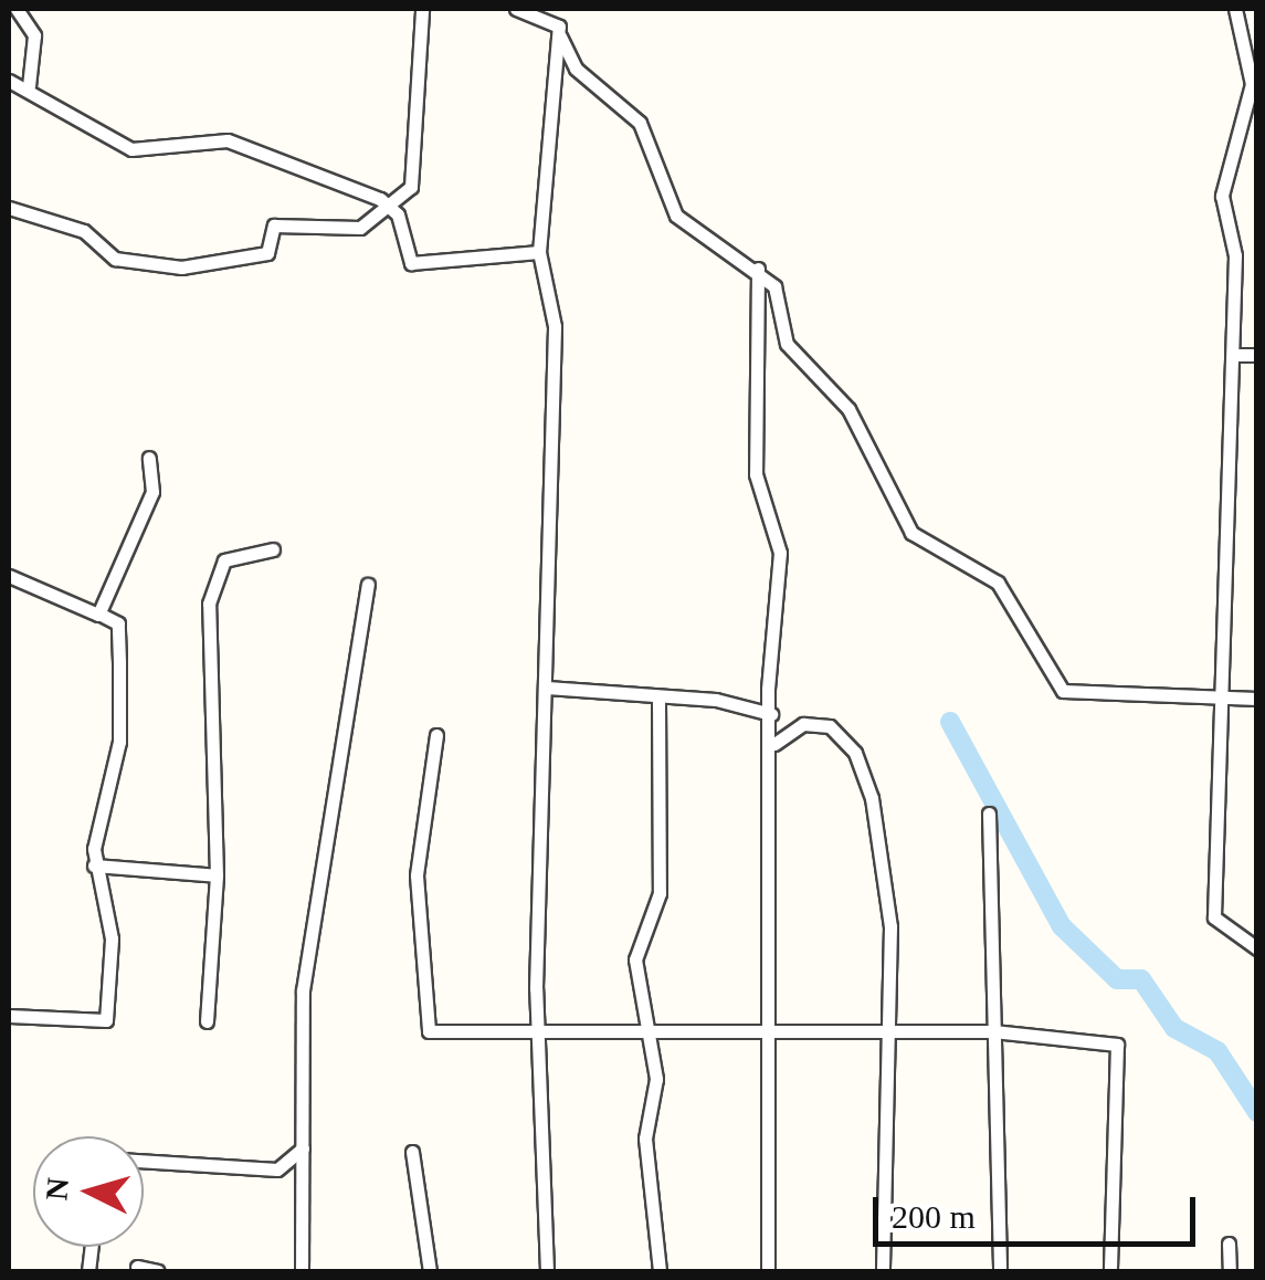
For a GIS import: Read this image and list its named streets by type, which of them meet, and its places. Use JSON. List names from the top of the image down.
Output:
{
  "scale_bar": "200 m",
  "north": "left"
}
